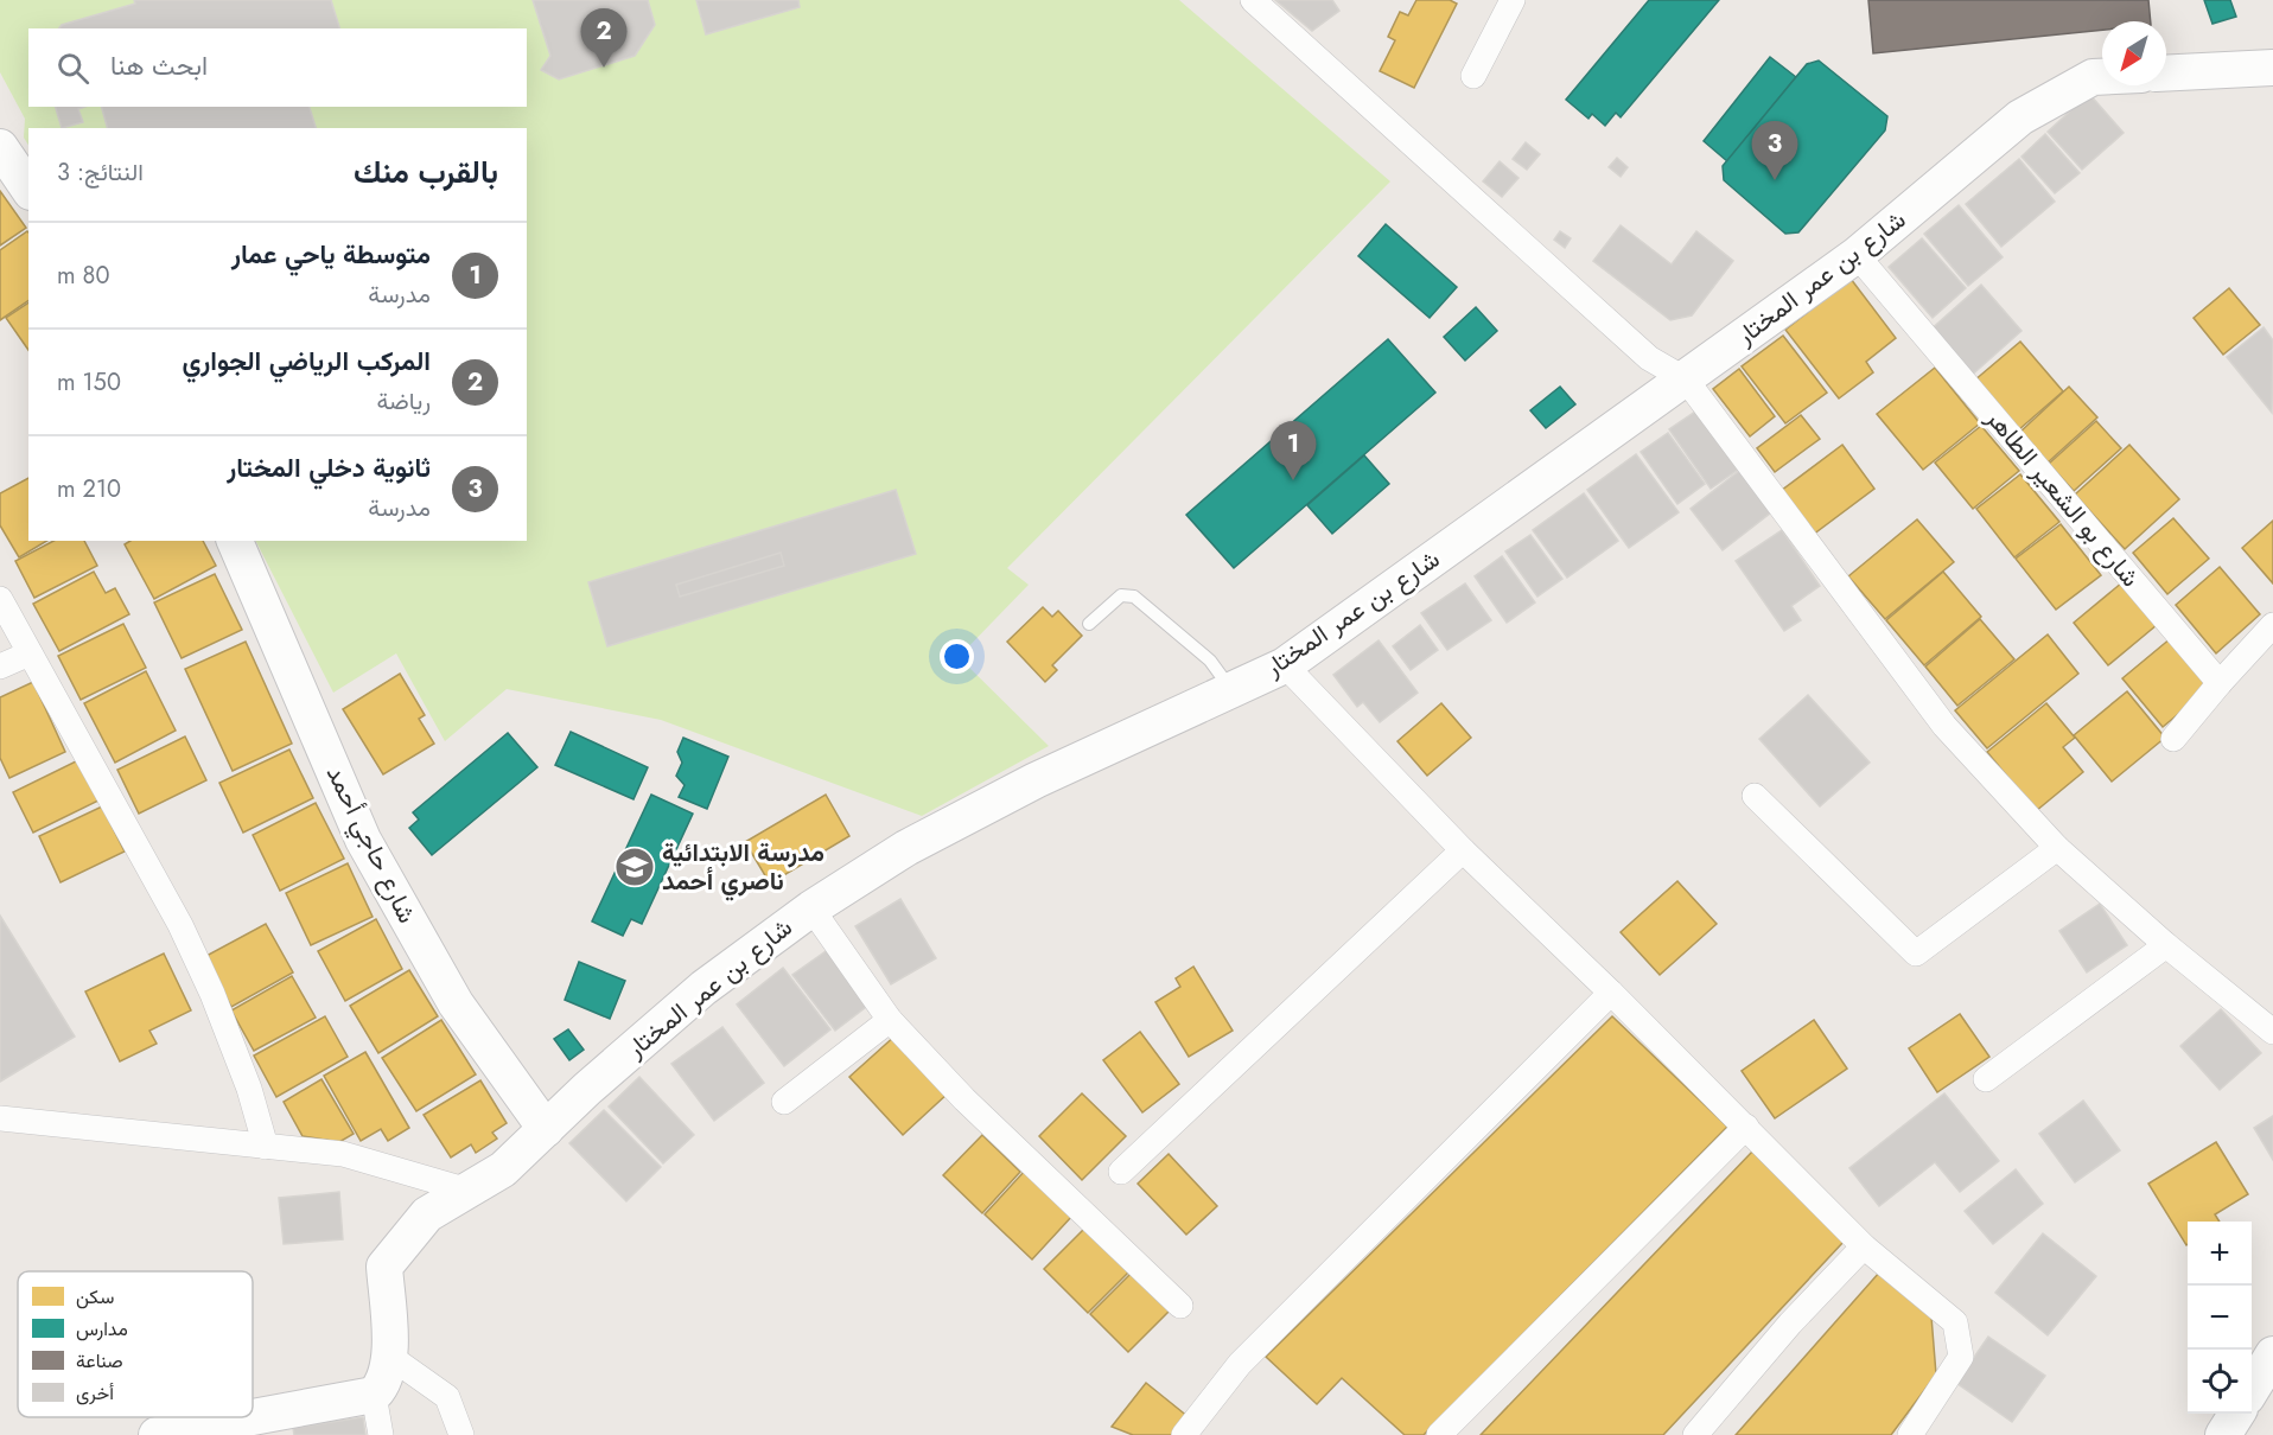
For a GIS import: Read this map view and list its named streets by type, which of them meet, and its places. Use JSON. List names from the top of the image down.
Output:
{
  "streets": {
    "street": ["شارع بن عمر المختار", "شارع بو الشعير الطاهر", "شارع حاجي أحمد"]
  },
  "crossings": [
    ["شارع بن عمر المختار", "شارع بو الشعير الطاهر"],
    ["شارع بن عمر المختار", "شارع حاجي أحمد"]
  ],
  "places": {
    "school or university": ["مدرسة الابتدائية ناصري أحمد"]
  },
  "legend": [
    "سكن",
    "مدارس",
    "صناعة",
    "أخرى"
  ],
  "north": "bottom left",
  "page": {
    "pins": ["2", "3", "1"],
    "search": "ابحث هنا",
    "heading": ["بالقرب منك", "النتائج: 3"],
    "list": [
      {
        "mark": "1",
        "name": "متوسطة ياحي عمار",
        "note": "مدرسة",
        "value": "80 m"
      },
      {
        "mark": "2",
        "name": "المركب الرياضي الجواري",
        "note": "رياضة",
        "value": "150 m"
      },
      {
        "mark": "3",
        "name": "ثانوية دخلي المختار",
        "note": "مدرسة",
        "value": "210 m"
      }
    ],
    "map_buttons": ["+", "−"]
  }
}
